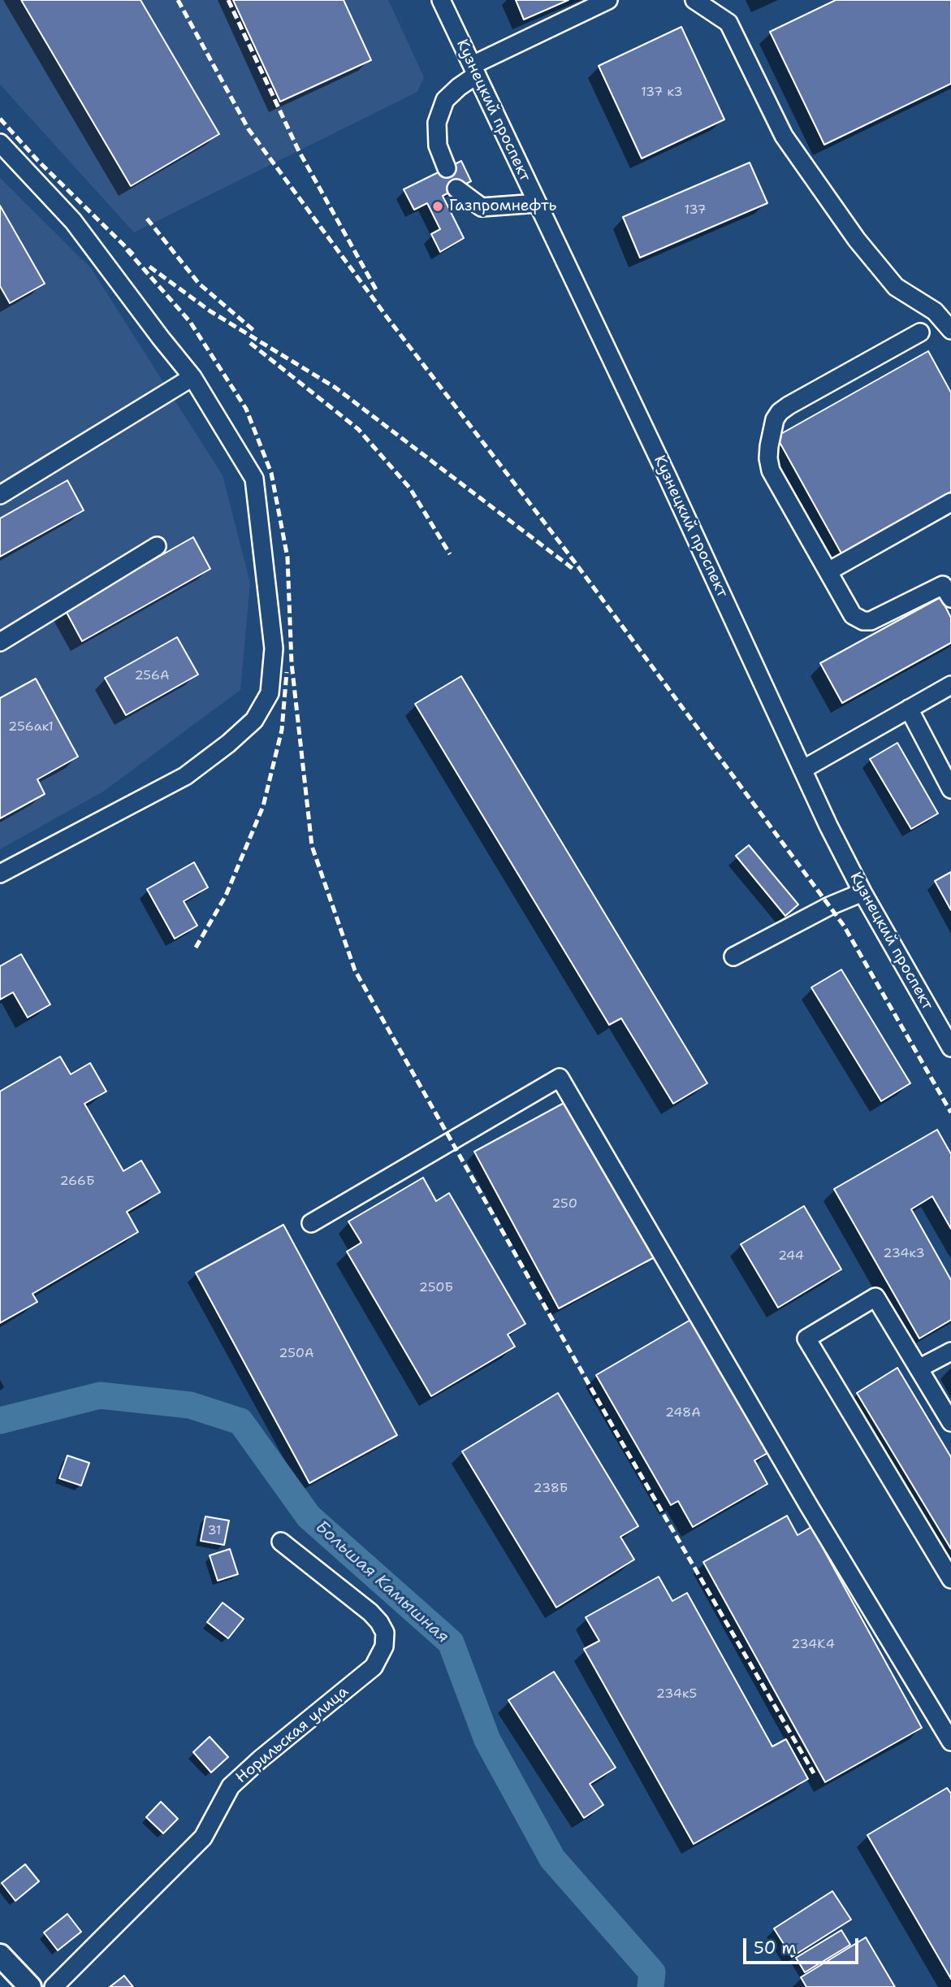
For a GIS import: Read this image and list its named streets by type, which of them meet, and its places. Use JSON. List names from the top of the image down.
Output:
{
  "streets": {
    "street": ["Кузнецкий проспект", "Норильская улица"]
  },
  "water": ["Большая Камышная"],
  "places": ["Газпромнефть"],
  "house_numbers": [
    "137 к3",
    "137",
    "256А",
    "256ак1",
    "266Б",
    "250",
    "234к3",
    "244",
    "250Б",
    "250А",
    "248А",
    "238Б",
    "31",
    "234К4",
    "234к5"
  ],
  "scale_bar": "50 m"
}
